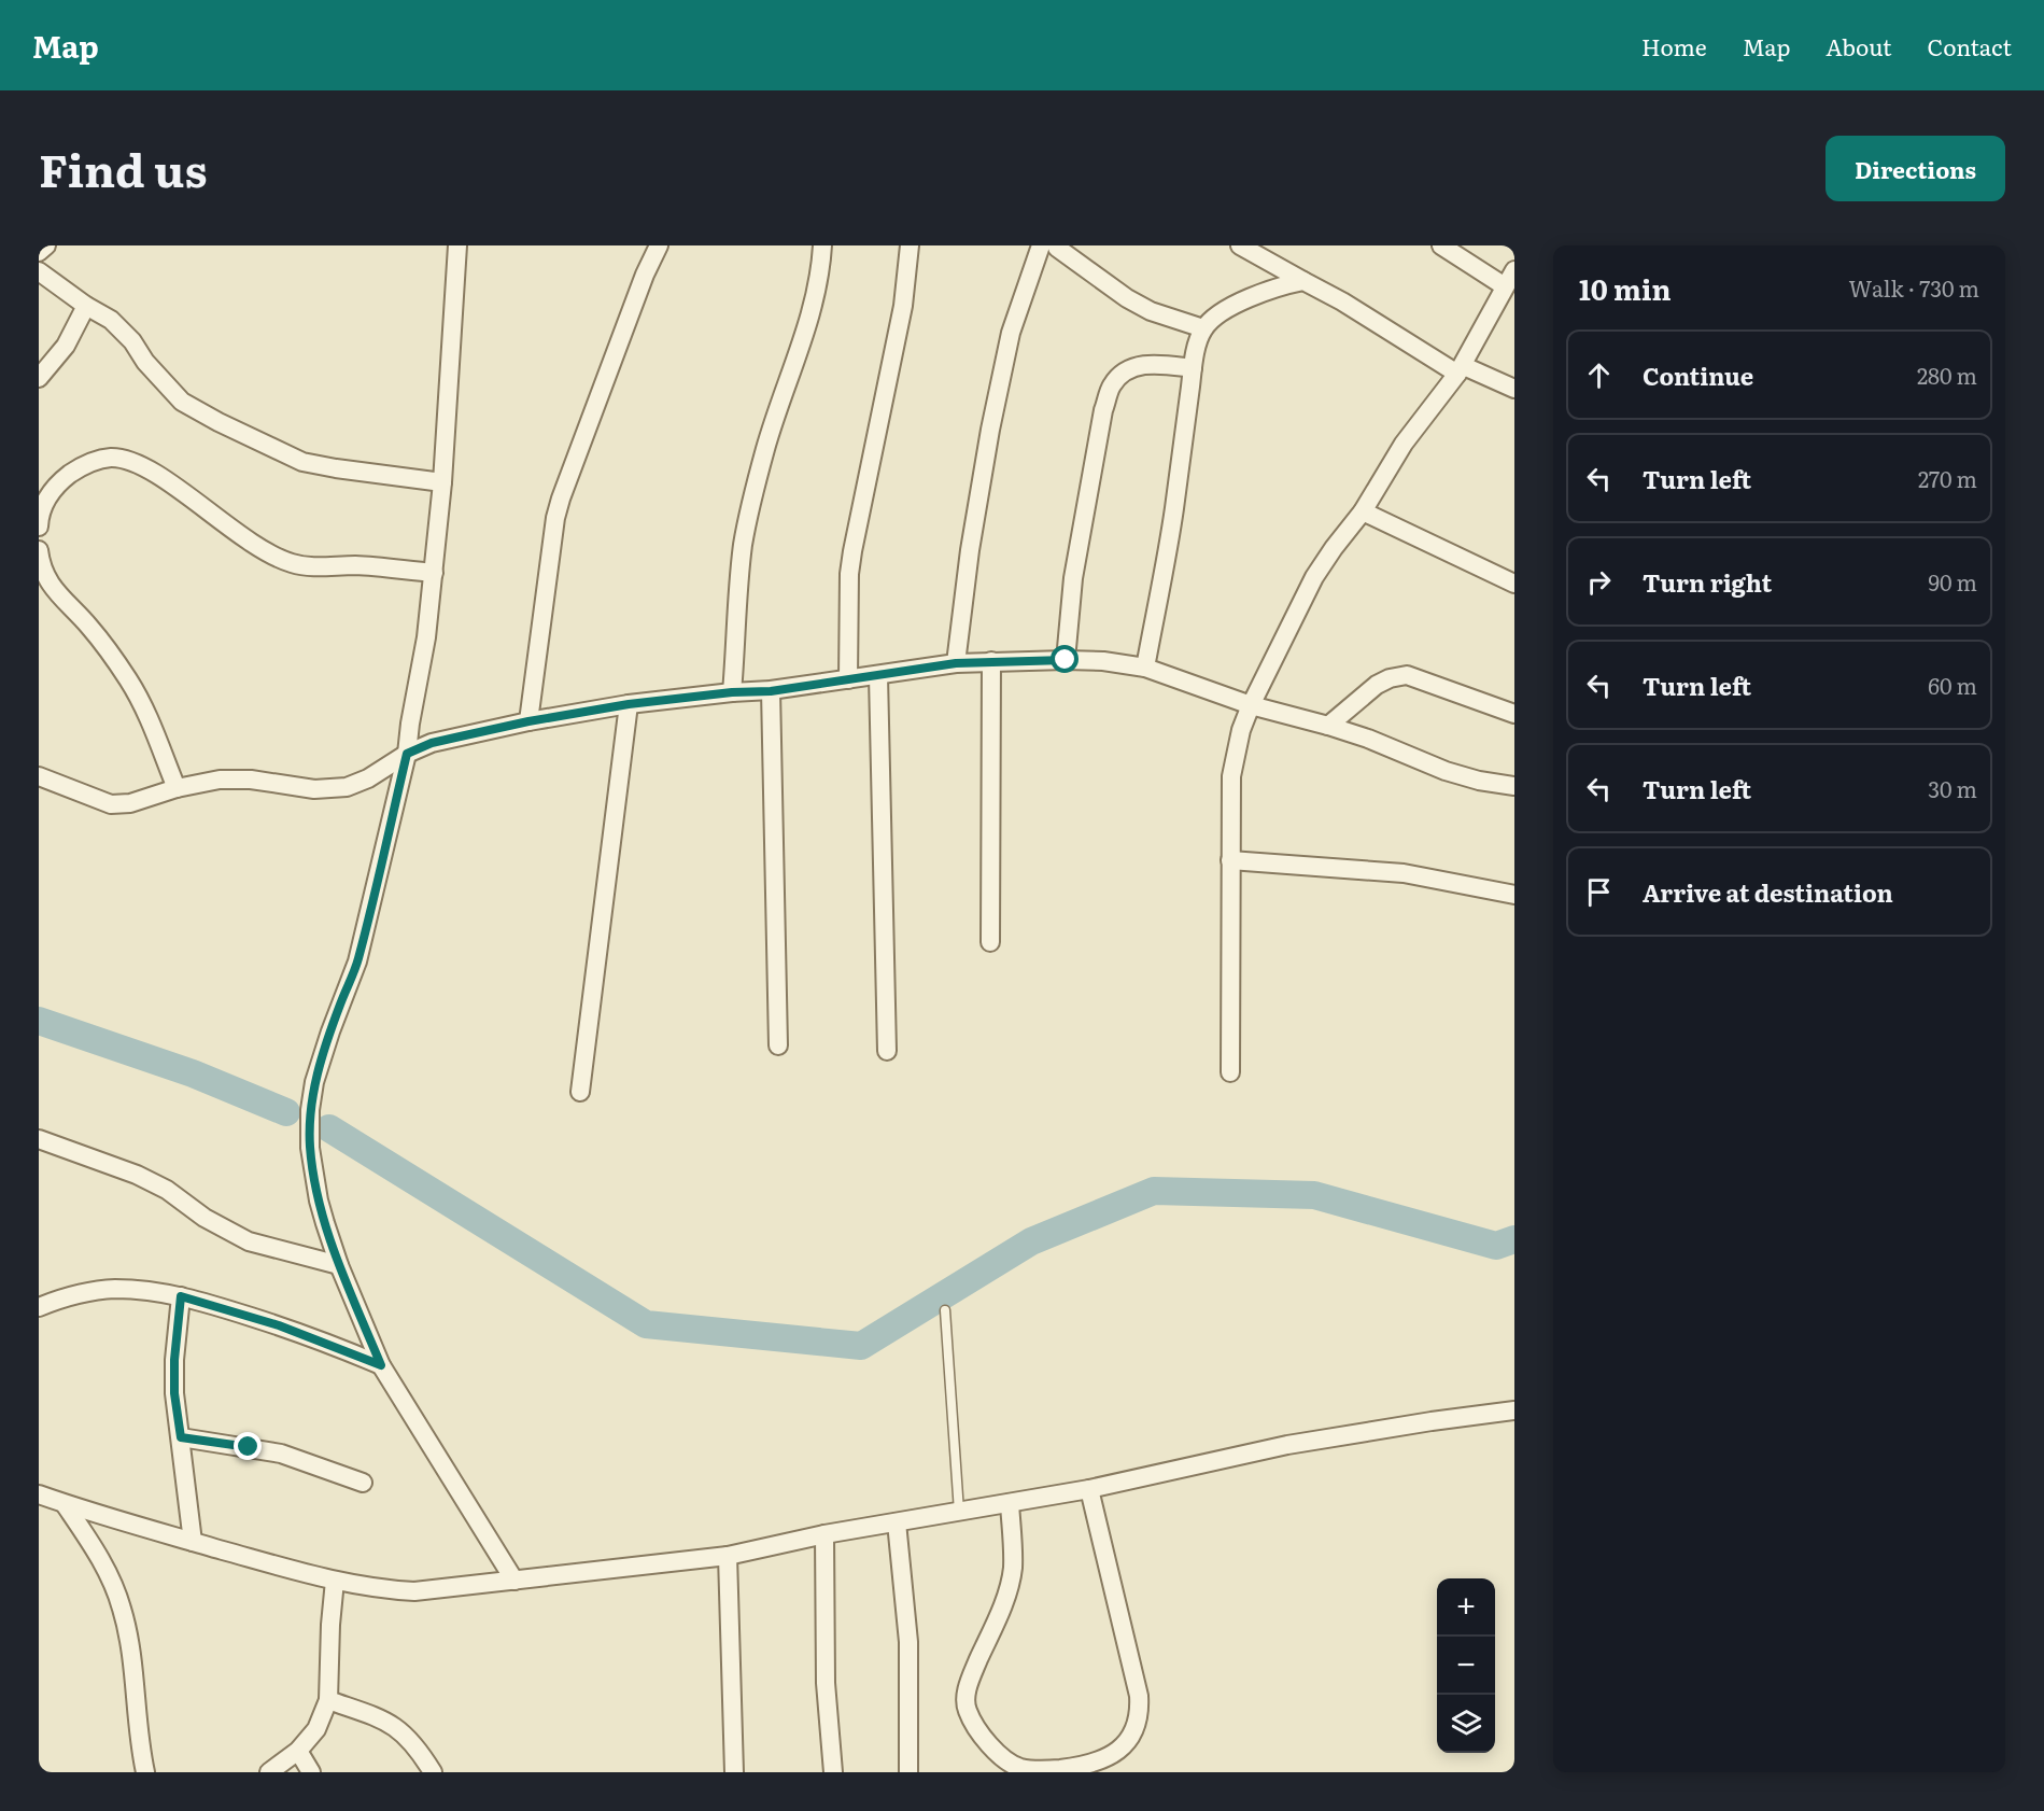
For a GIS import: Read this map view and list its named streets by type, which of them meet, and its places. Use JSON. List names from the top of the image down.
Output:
{
  "page": {
    "header": "Map",
    "nav": [
      "Home",
      "Map",
      "About",
      "Contact"
    ],
    "title": "Find us",
    "buttons": "Directions",
    "heading": ["10 min", "Walk · 730 m"],
    "list": [
      ["Continue", "280 m"],
      ["Turn left", "270 m"],
      ["Turn right", "90 m"],
      ["Turn left", "60 m"],
      ["Turn left", "30 m"],
      "Arrive at destination"
    ],
    "map_buttons": ["+", "−"]
  }
}
